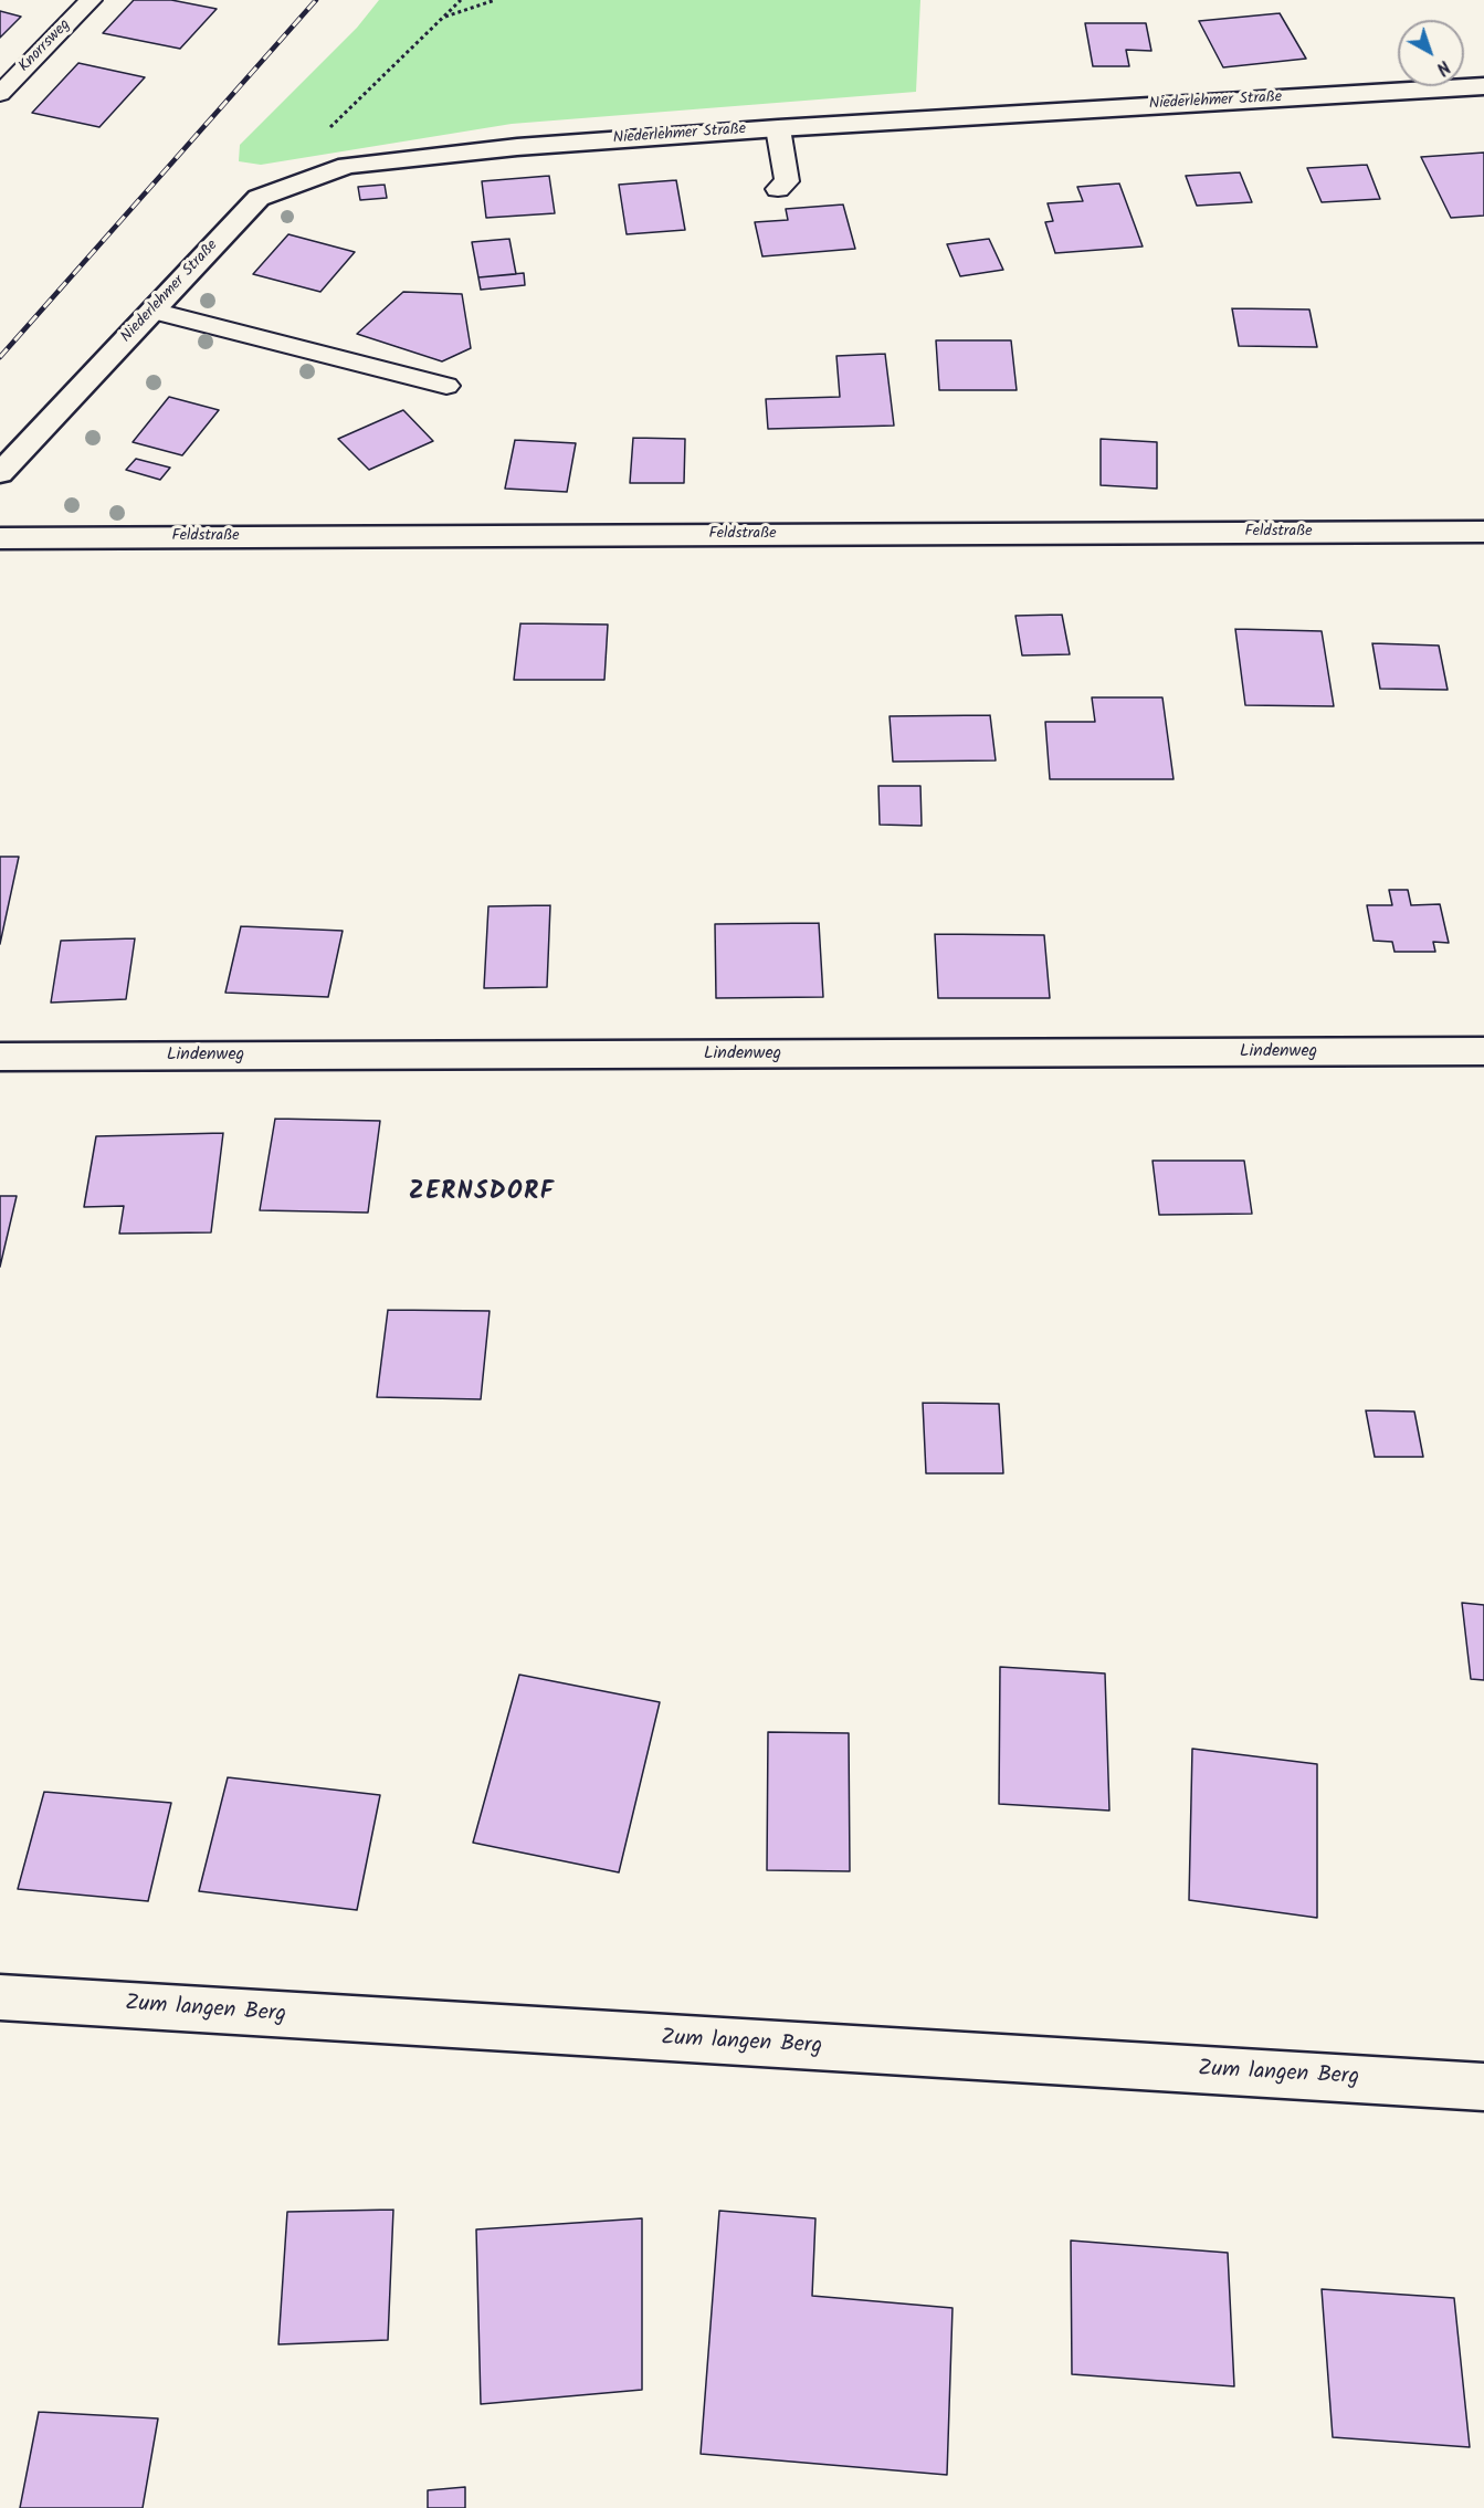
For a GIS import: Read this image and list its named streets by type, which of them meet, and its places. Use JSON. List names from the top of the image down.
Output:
{
  "streets": {
    "street": [
      "Niederlehmer Straße",
      "Feldstraße",
      "Lindenweg",
      "Zum langen Berg"
    ],
    "lane": ["Knorrsweg"]
  },
  "districts": ["ZERNSDORF"],
  "north": "bottom right"
}
